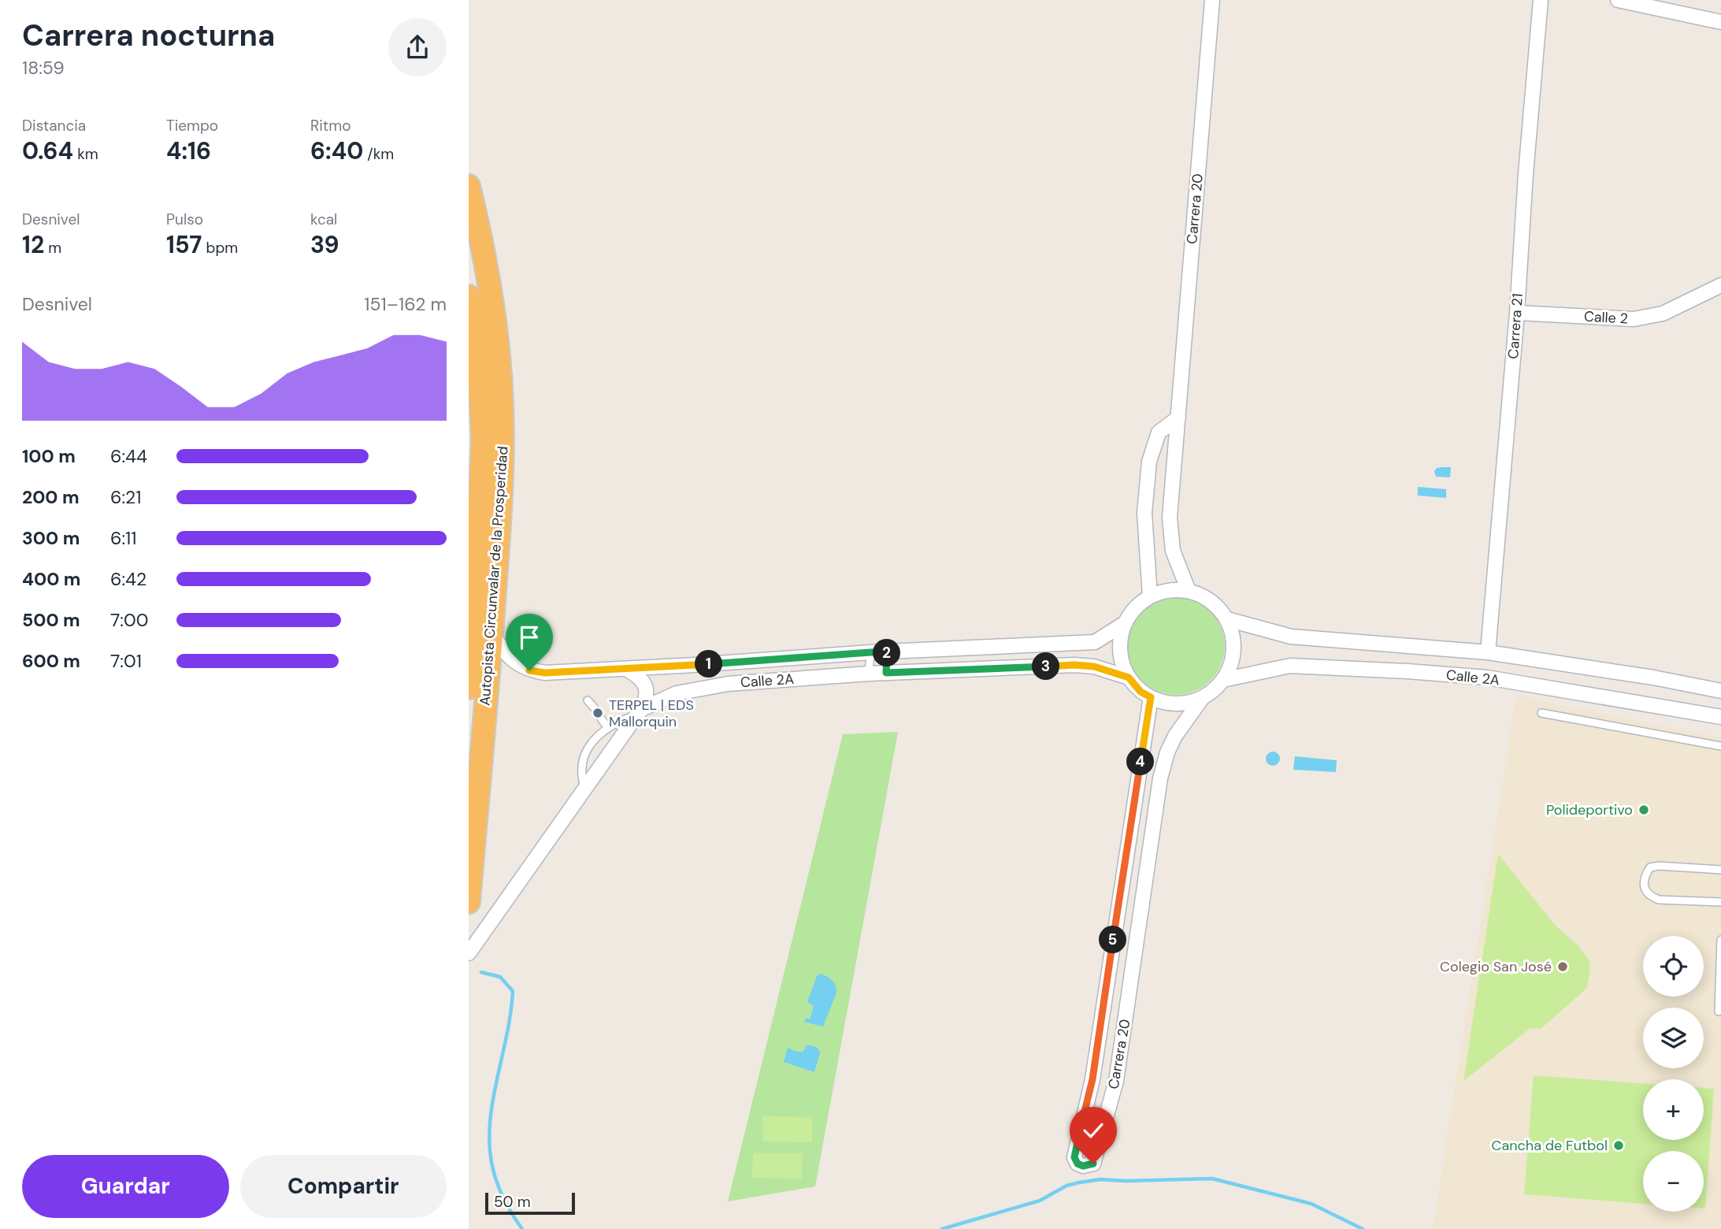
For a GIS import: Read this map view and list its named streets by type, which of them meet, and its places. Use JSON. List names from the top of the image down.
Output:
{
  "streets": {
    "highway": ["Autopista Circunvalar de la Prosperidad"],
    "street": [
      "Carrera 20",
      "Calle 2",
      "Carrera 21",
      "Calle 2A"
    ]
  },
  "crossings": [
    ["Carrera 20", "Calle 2A"],
    ["Calle 2", "Carrera 21"],
    ["Carrera 21", "Calle 2A"],
    ["Autopista Circunvalar de la Prosperidad", "Calle 2A"]
  ],
  "places": [
    "TERPEL | EDS Mallorquin",
    "Polideportivo",
    "Colegio San José",
    "Cancha de Futbol"
  ],
  "scale_bar": "50 m",
  "page": {
    "heading": ["Carrera nocturna", "18:59"],
    "stats": [
      ["Distancia", "0.64 km"],
      ["Tiempo", "4:16"],
      ["Ritmo", "6:40 /km"],
      ["Desnivel", "12 m"],
      ["Pulso", "157 bpm"],
      ["kcal", "39"]
    ],
    "chart": ["Desnivel", "151–162 m"],
    "list": [
      {
        "name": "100 m",
        "note": "6:44"
      },
      {
        "name": "200 m",
        "note": "6:21"
      },
      {
        "name": "300 m",
        "note": "6:11"
      },
      {
        "name": "400 m",
        "note": "6:42"
      },
      {
        "name": "500 m",
        "note": "7:00"
      },
      {
        "name": "600 m",
        "note": "7:01"
      }
    ],
    "pins": [
      "2",
      "1",
      "3",
      "4",
      "5"
    ],
    "map_buttons": ["+", "−"],
    "buttons": ["Guardar", "Compartir"],
    "scale": "50 m"
  }
}
